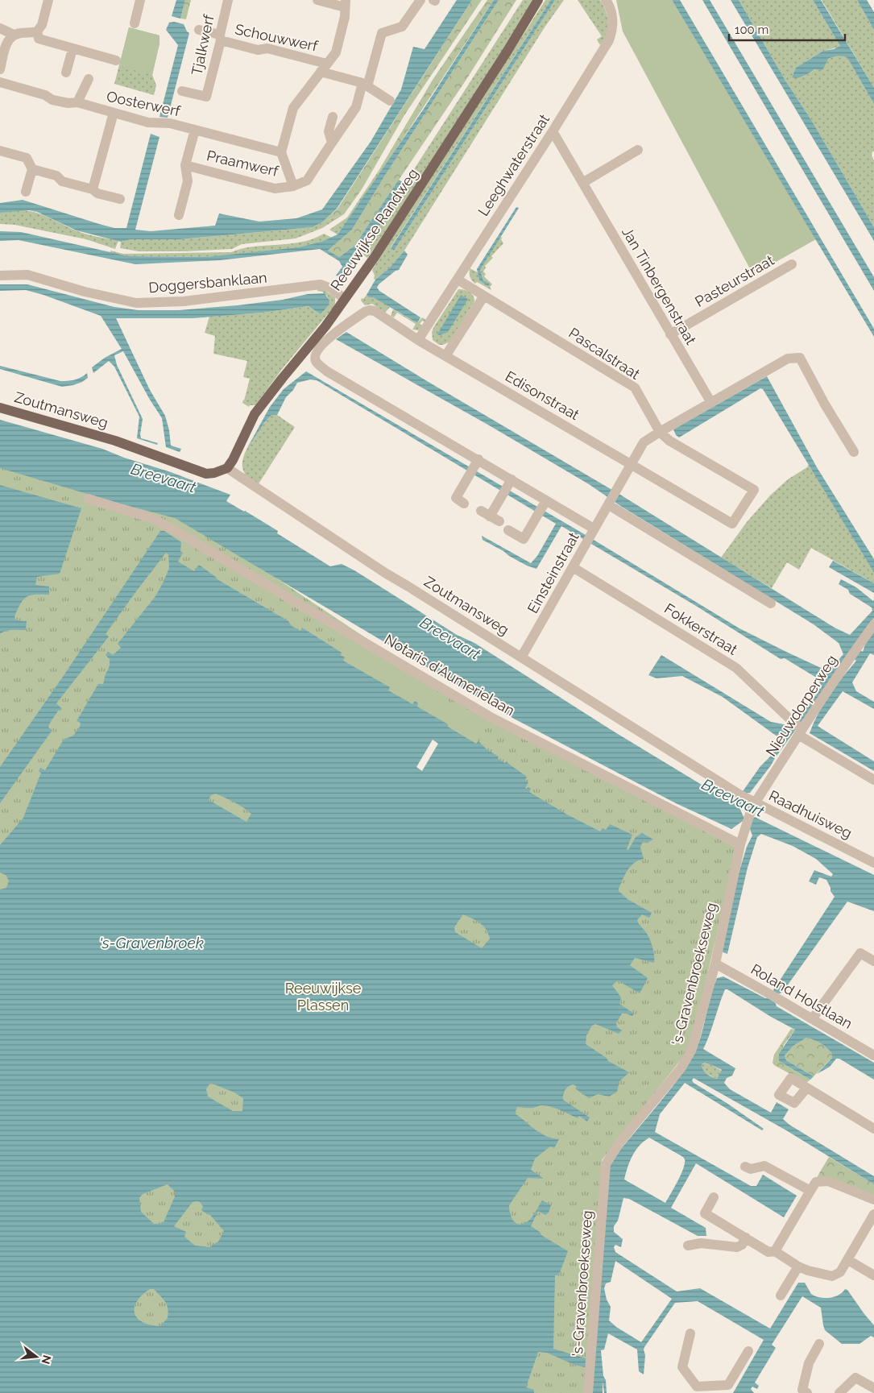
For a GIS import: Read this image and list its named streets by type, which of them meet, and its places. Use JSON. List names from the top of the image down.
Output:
{
  "streets": {
    "main road": ["Reeuwijkse Randweg", "Zoutmansweg"],
    "street": [
      "Schouwwerf",
      "Tjalkwerf",
      "Oosterwerf",
      "Praamwerf",
      "Leeghwaterstraat",
      "Pasteurstraat",
      "Doggersbanklaan",
      "Jan Tinbergenstraat",
      "Pascalstraat",
      "Edisonstraat",
      "Einsteinstraat",
      "Fokkerstraat",
      "Notaris d'Aumerielaan",
      "Nieuwdorperweg",
      "Raadhuisweg",
      "'s-Gravenbroekseweg",
      "Roland Holstlaan"
    ]
  },
  "crossings": [
    ["Schouwwerf", "Tjalkwerf"],
    ["Oosterwerf", "Praamwerf"],
    ["Leeghwaterstraat", "Jan Tinbergenstraat"],
    ["Leeghwaterstraat", "Pascalstraat"],
    ["Leeghwaterstraat", "Edisonstraat"],
    ["Reeuwijkse Randweg", "Doggersbanklaan"],
    ["Reeuwijkse Randweg", "Zoutmansweg"],
    ["Pasteurstraat", "Jan Tinbergenstraat"],
    ["Pascalstraat", "Edisonstraat"],
    ["Edisonstraat", "Einsteinstraat"],
    ["Zoutmansweg", "Einsteinstraat"],
    ["Zoutmansweg", "Nieuwdorperweg"],
    ["Zoutmansweg", "Raadhuisweg"],
    ["Zoutmansweg", "'s-Gravenbroekseweg"],
    ["Einsteinstraat", "Fokkerstraat"],
    ["Fokkerstraat", "Nieuwdorperweg"],
    ["Notaris d'Aumerielaan", "'s-Gravenbroekseweg"],
    ["Nieuwdorperweg", "Raadhuisweg"],
    ["Nieuwdorperweg", "'s-Gravenbroekseweg"],
    ["Raadhuisweg", "'s-Gravenbroekseweg"],
    ["'s-Gravenbroekseweg", "Roland Holstlaan"]
  ],
  "water": ["Breevaart", "'s-Gravenbroek"],
  "parks": ["Reeuwijkse Plassen"],
  "scale_bar": "100 m",
  "north": "right"
}
